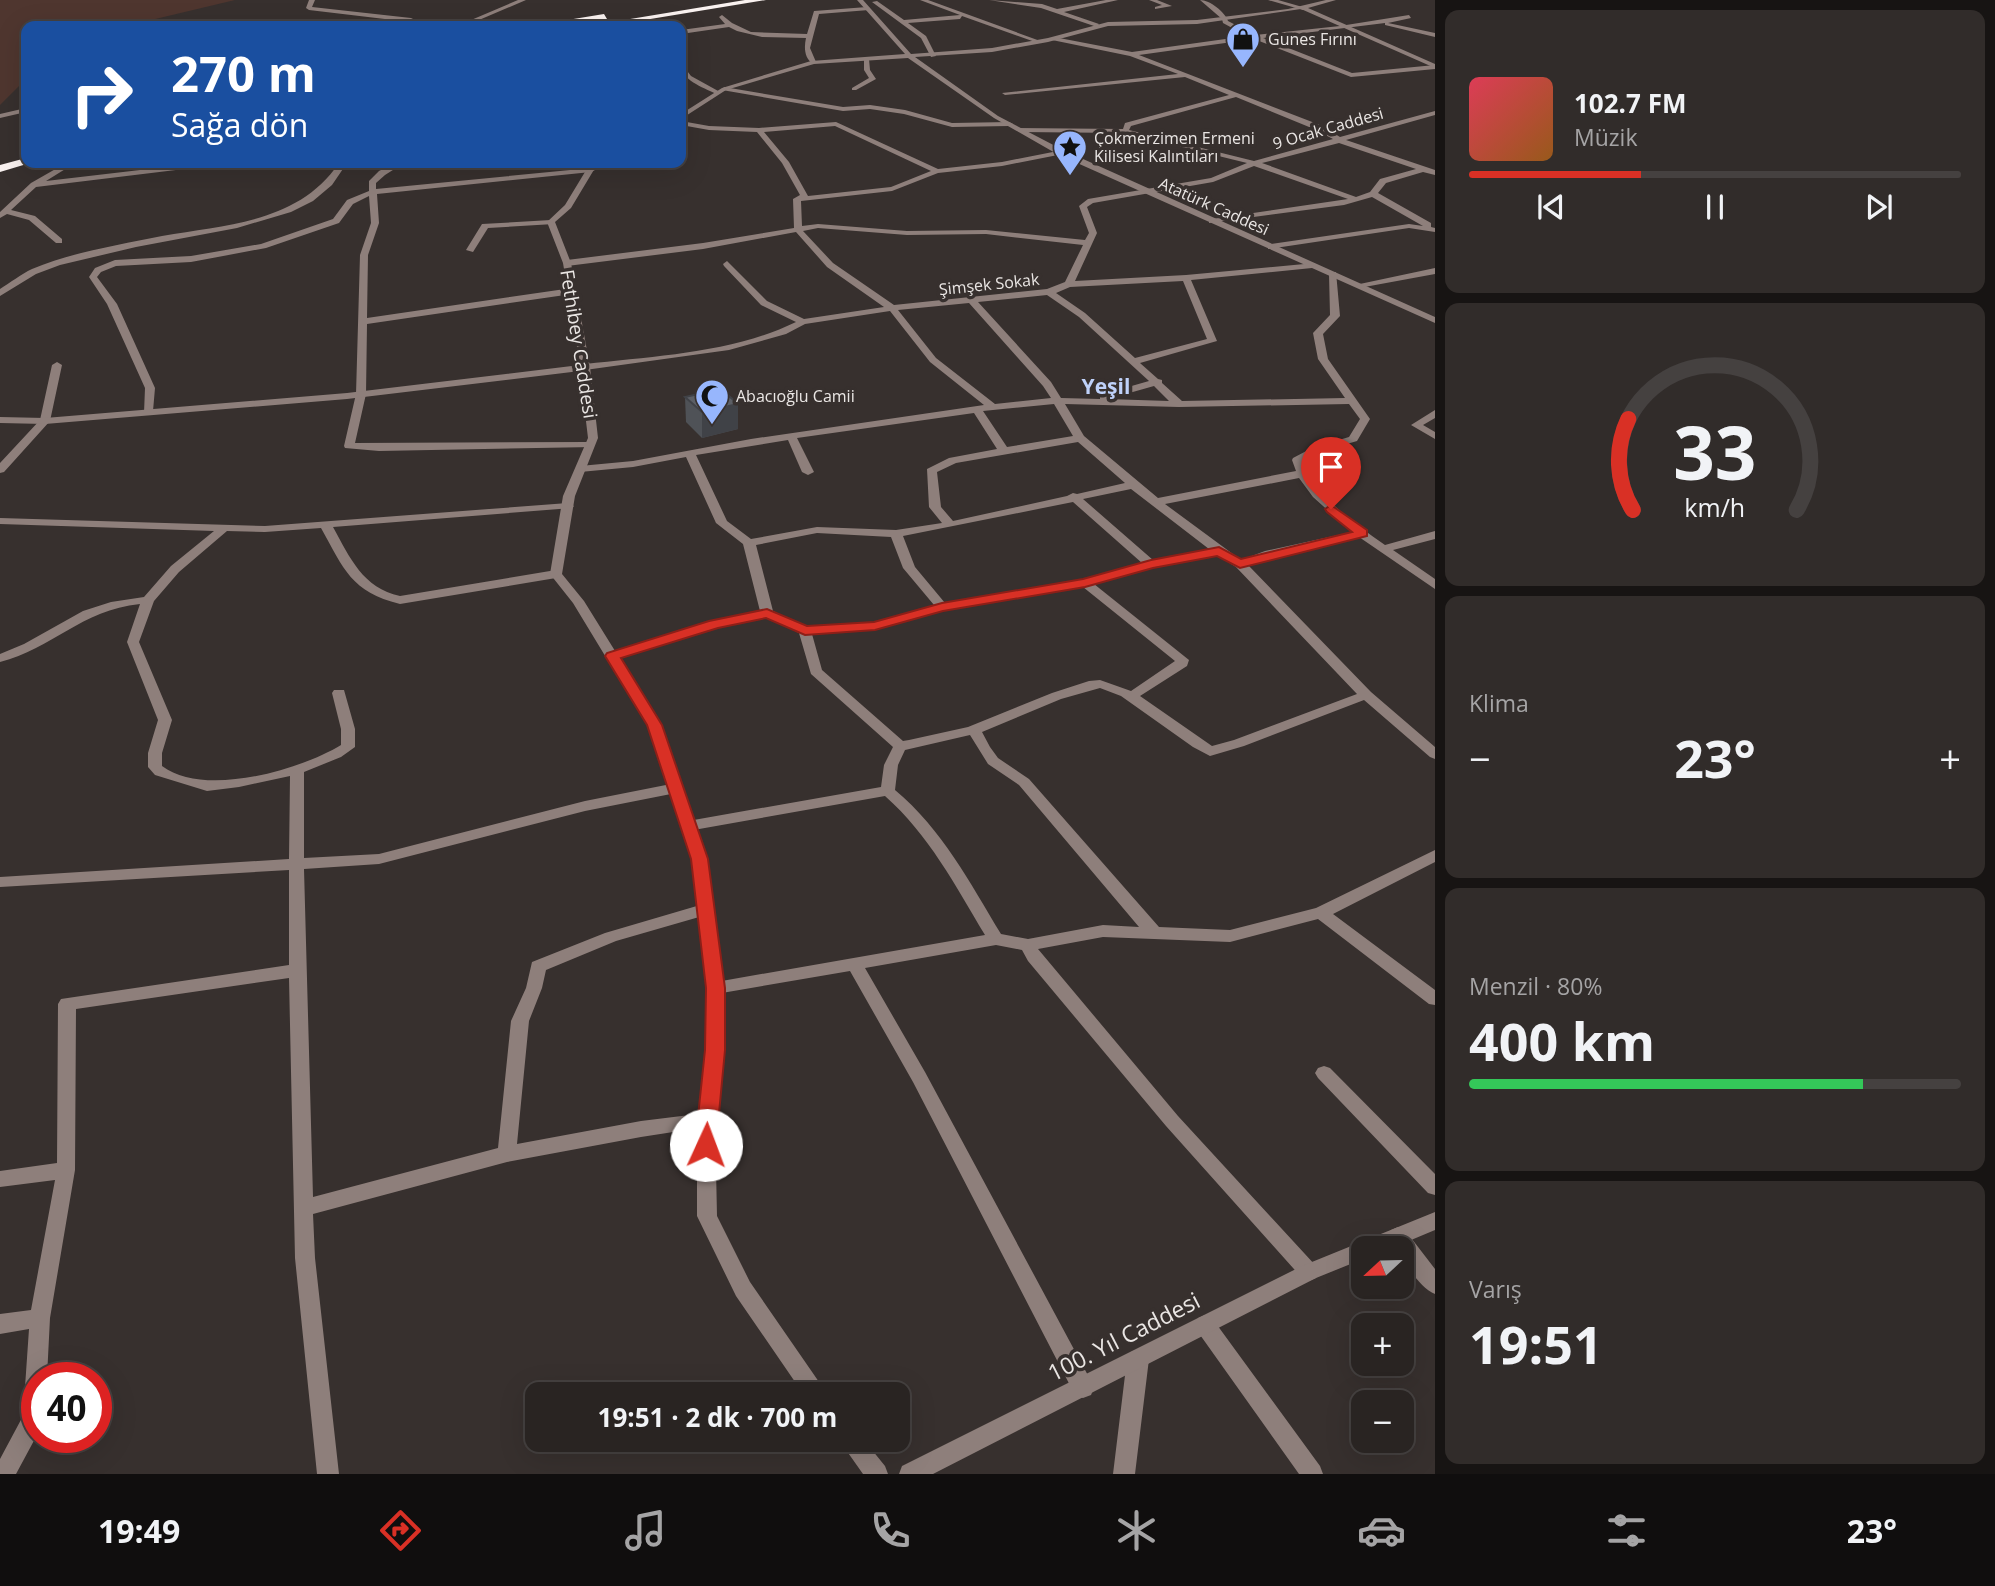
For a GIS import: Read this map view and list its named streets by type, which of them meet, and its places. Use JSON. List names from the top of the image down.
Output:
{
  "streets": {
    "street": [
      "9 Ocak Caddesi",
      "Atatürk Caddesi",
      "Şimşek Sokak",
      "Fethibey Caddesi",
      "100. Yıl Caddesi"
    ]
  },
  "crossings": [
    ["9 Ocak Caddesi", "Atatürk Caddesi"],
    ["Atatürk Caddesi", "Şimşek Sokak"],
    ["Şimşek Sokak", "Fethibey Caddesi"]
  ],
  "districts": ["Yeşil"],
  "places": {
    "shop": ["Gunes Fırını"],
    "place": ["Çokmerzimen Ermeni Kilisesi Kalıntıları"],
    "mosque": ["Abacıoğlu Camii"]
  },
  "north": "left",
  "page": {
    "turn": ["270 m", "Sağa dön"],
    "song": ["102.7 FM", "Müzik"],
    "tile": [
      "Klima",
      ["Menzil · 80%", "400 km"],
      ["Varış", "19:51"]
    ],
    "heat": ["−", "23°", "+"],
    "map_buttons": ["+", "−"],
    "limit": "40",
    "trip": "19:51 · 2 dk · 700 m",
    "tabs": ["19:49", "23°"],
    "gauge": ["33", "km/h"]
  }
}
